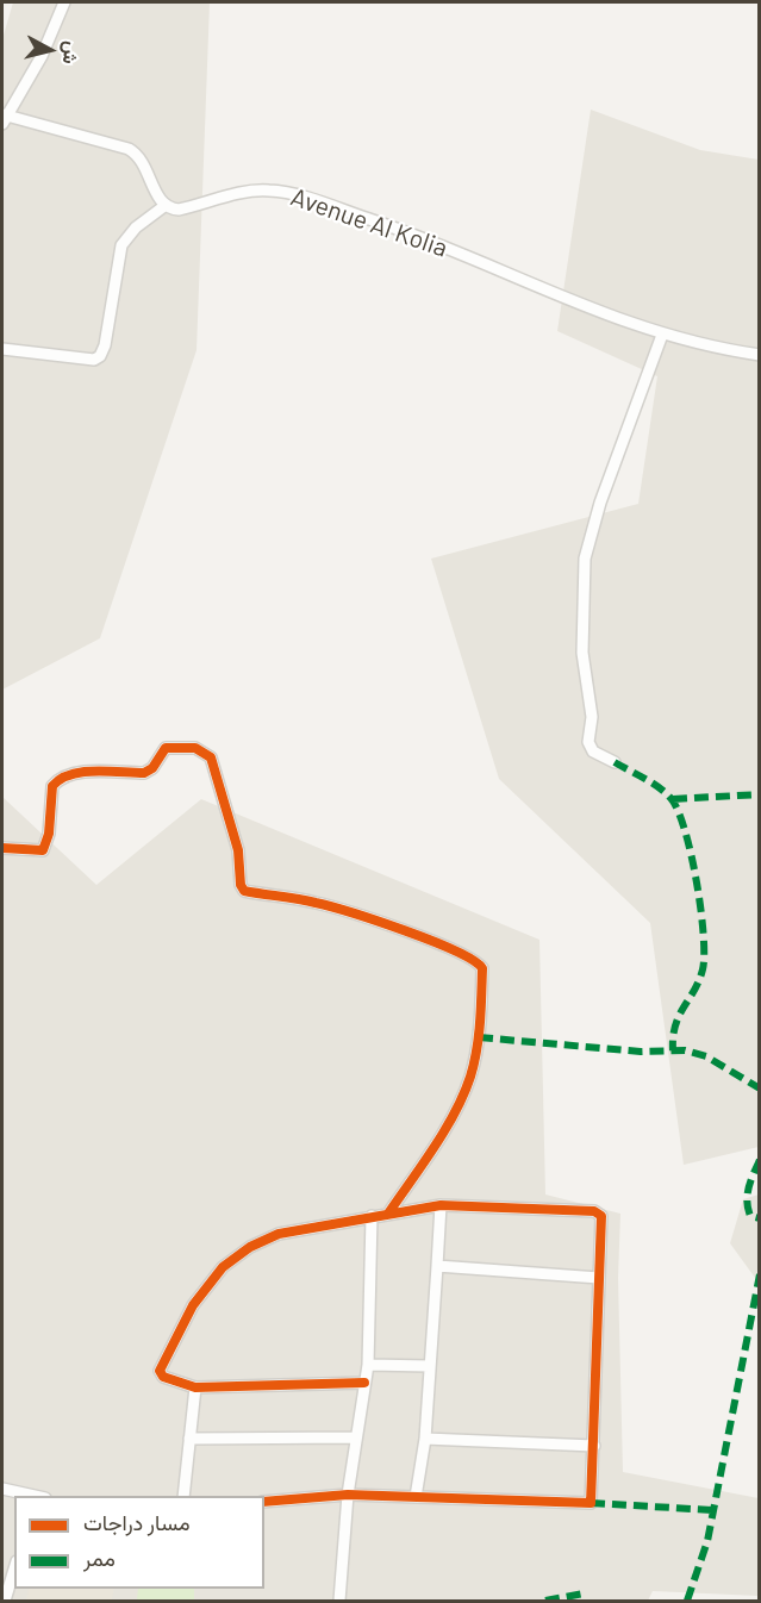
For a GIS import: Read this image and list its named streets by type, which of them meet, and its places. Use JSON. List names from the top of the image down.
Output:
{
  "streets": {
    "street": ["Avenue Al Kolia"]
  },
  "legend": ["مسار دراجات", "ممر"],
  "north": "right"
}
